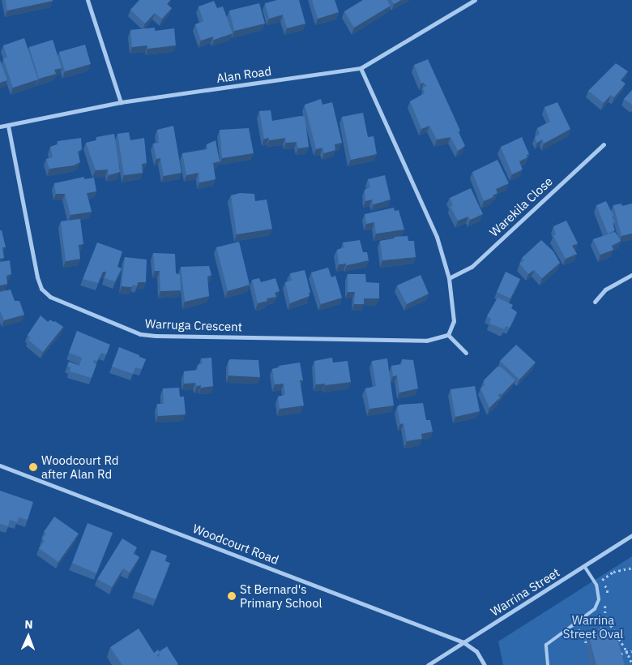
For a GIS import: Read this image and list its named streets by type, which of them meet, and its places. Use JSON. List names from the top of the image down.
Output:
{
  "streets": {
    "street": [
      "Alan Road",
      "Warekila Close",
      "Warruga Crescent",
      "Woodcourt Road",
      "Warrina Street"
    ]
  },
  "crossings": [
    ["Alan Road", "Warruga Crescent"],
    ["Woodcourt Road", "Warrina Street"]
  ],
  "parks": ["Warrina Street Oval"],
  "places": ["Woodcourt Rd after Alan Rd", "St Bernard's Primary School"],
  "north": "top"
}
